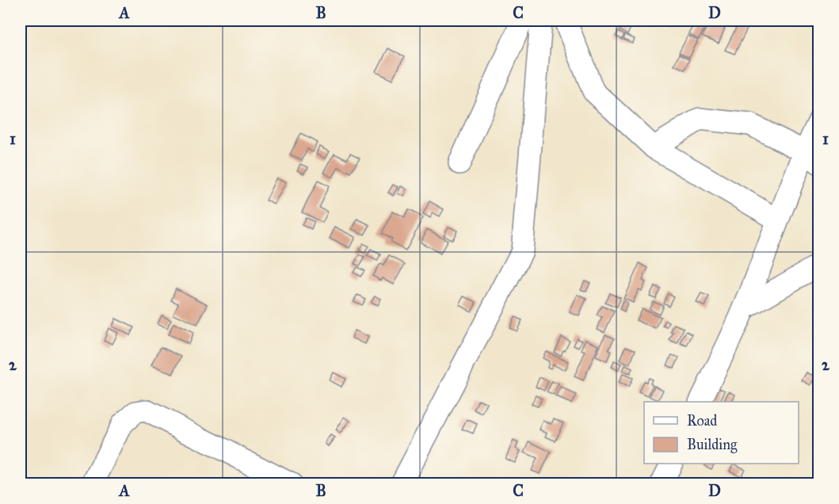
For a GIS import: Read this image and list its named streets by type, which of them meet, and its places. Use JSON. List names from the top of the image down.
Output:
{
  "legend": ["Road", "Building"],
  "grid": {
    "columns": [
      "A",
      "B",
      "C",
      "D"
    ],
    "rows": ["1", "2"]
  }
}
